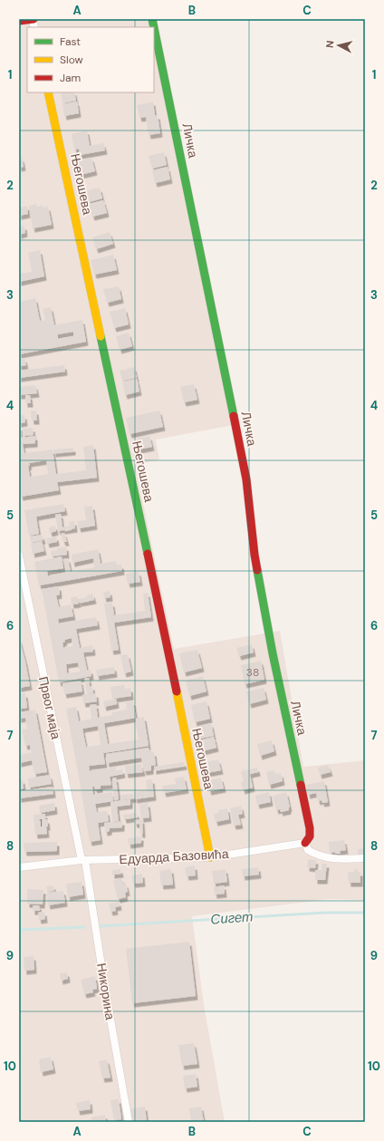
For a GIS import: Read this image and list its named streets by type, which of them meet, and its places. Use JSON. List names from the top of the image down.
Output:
{
  "streets": {
    "street": [
      "Личка",
      "Његошева",
      "Првог маја",
      "Едуарда Базовића",
      "Никорина"
    ]
  },
  "crossings": [
    ["Личка", "Едуарда Базовића"],
    ["Његошева", "Едуарда Базовића"],
    ["Првог маја", "Едуарда Базовића"],
    ["Првог маја", "Никорина"],
    ["Едуарда Базовића", "Никорина"]
  ],
  "water": ["Сигет"],
  "house_numbers": ["38", "1"],
  "legend": ["Fast", "Slow", "Jam"],
  "north": "left",
  "grid": {
    "columns": ["A", "B", "C"],
    "rows": [
      "1",
      "2",
      "3",
      "4",
      "5",
      "6",
      "7",
      "8",
      "9",
      "10"
    ]
  }
}
